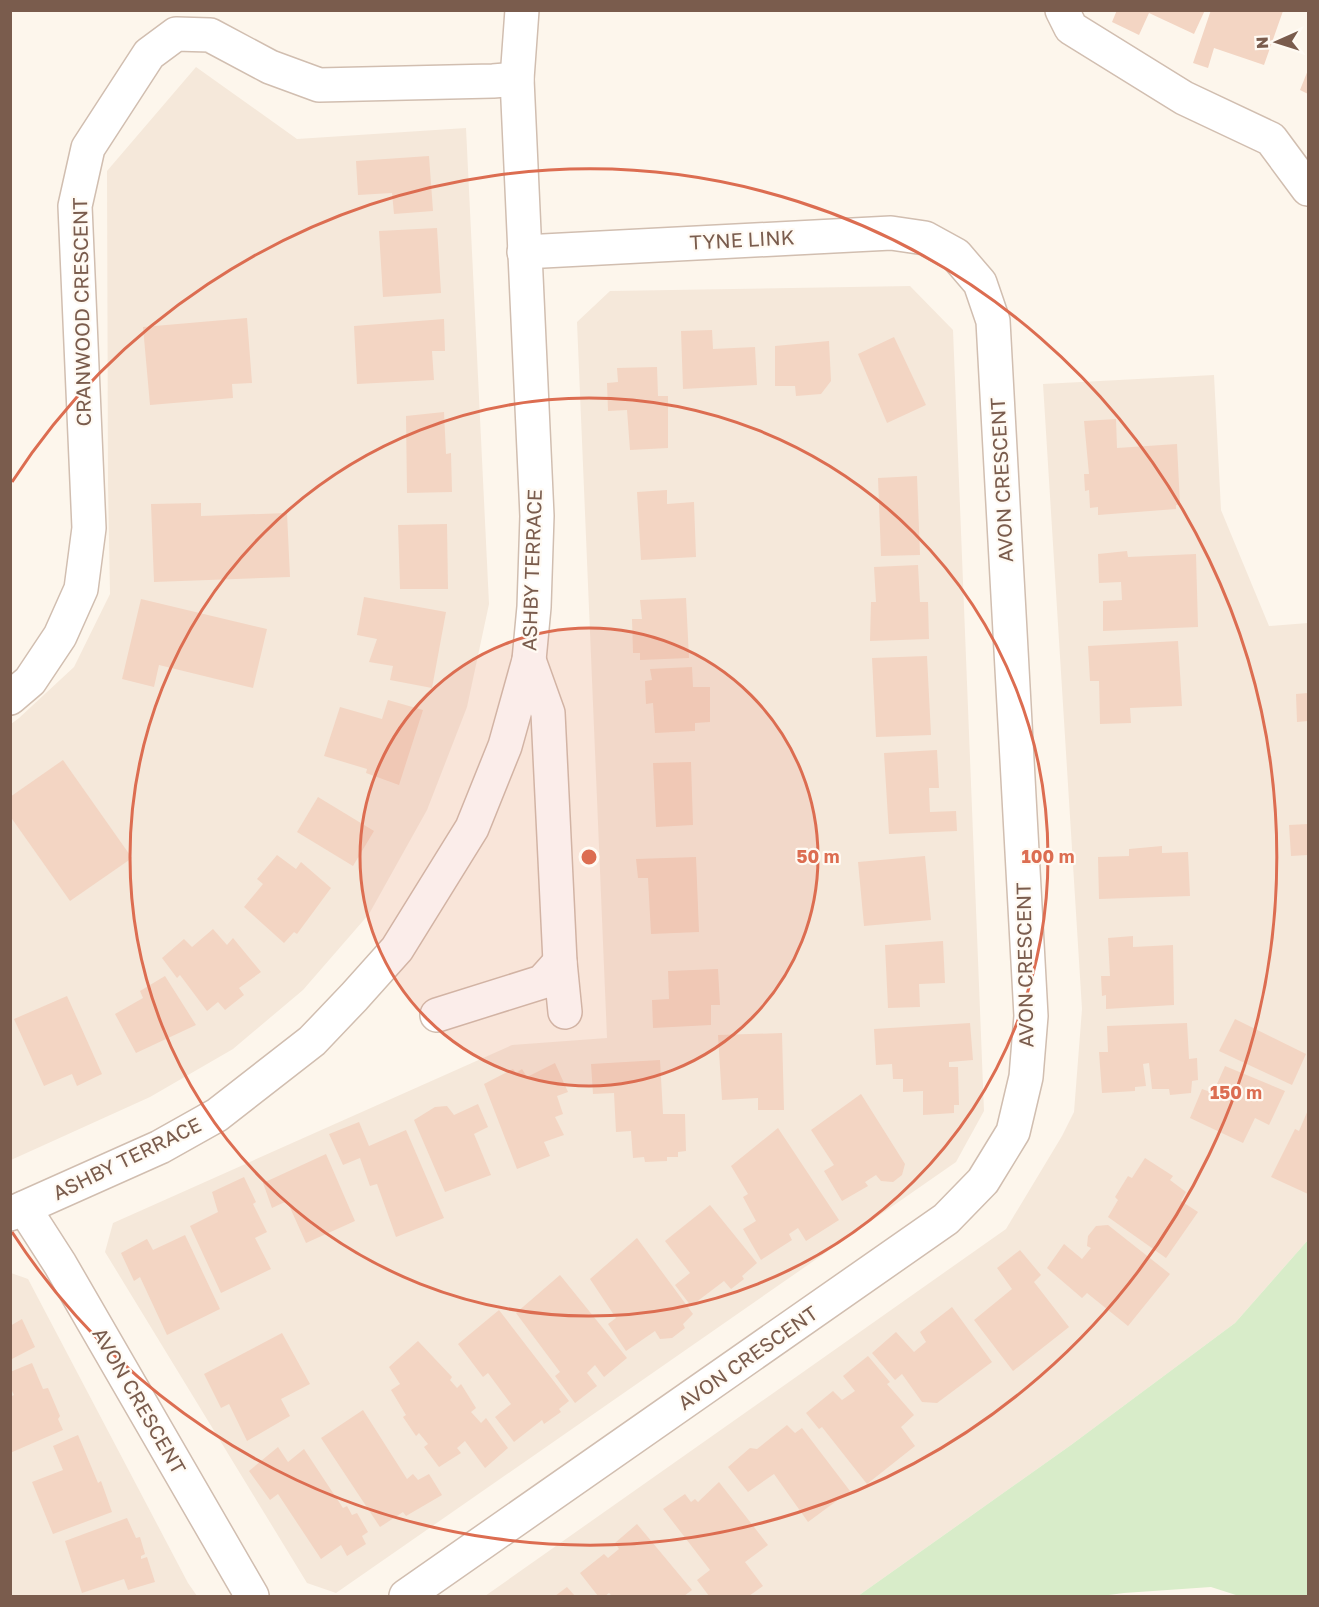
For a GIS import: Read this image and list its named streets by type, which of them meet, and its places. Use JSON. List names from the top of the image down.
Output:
{
  "streets": {
    "street": [
      "TYNE LINK",
      "CRANWOOD CRESCENT",
      "AVON CRESCENT",
      "ASHBY TERRACE"
    ]
  },
  "crossings": [
    ["TYNE LINK", "AVON CRESCENT"],
    ["TYNE LINK", "ASHBY TERRACE"],
    ["CRANWOOD CRESCENT", "ASHBY TERRACE"],
    ["AVON CRESCENT", "ASHBY TERRACE"]
  ],
  "north": "left",
  "rings": ["50 m", "100 m", "150 m"]
}
